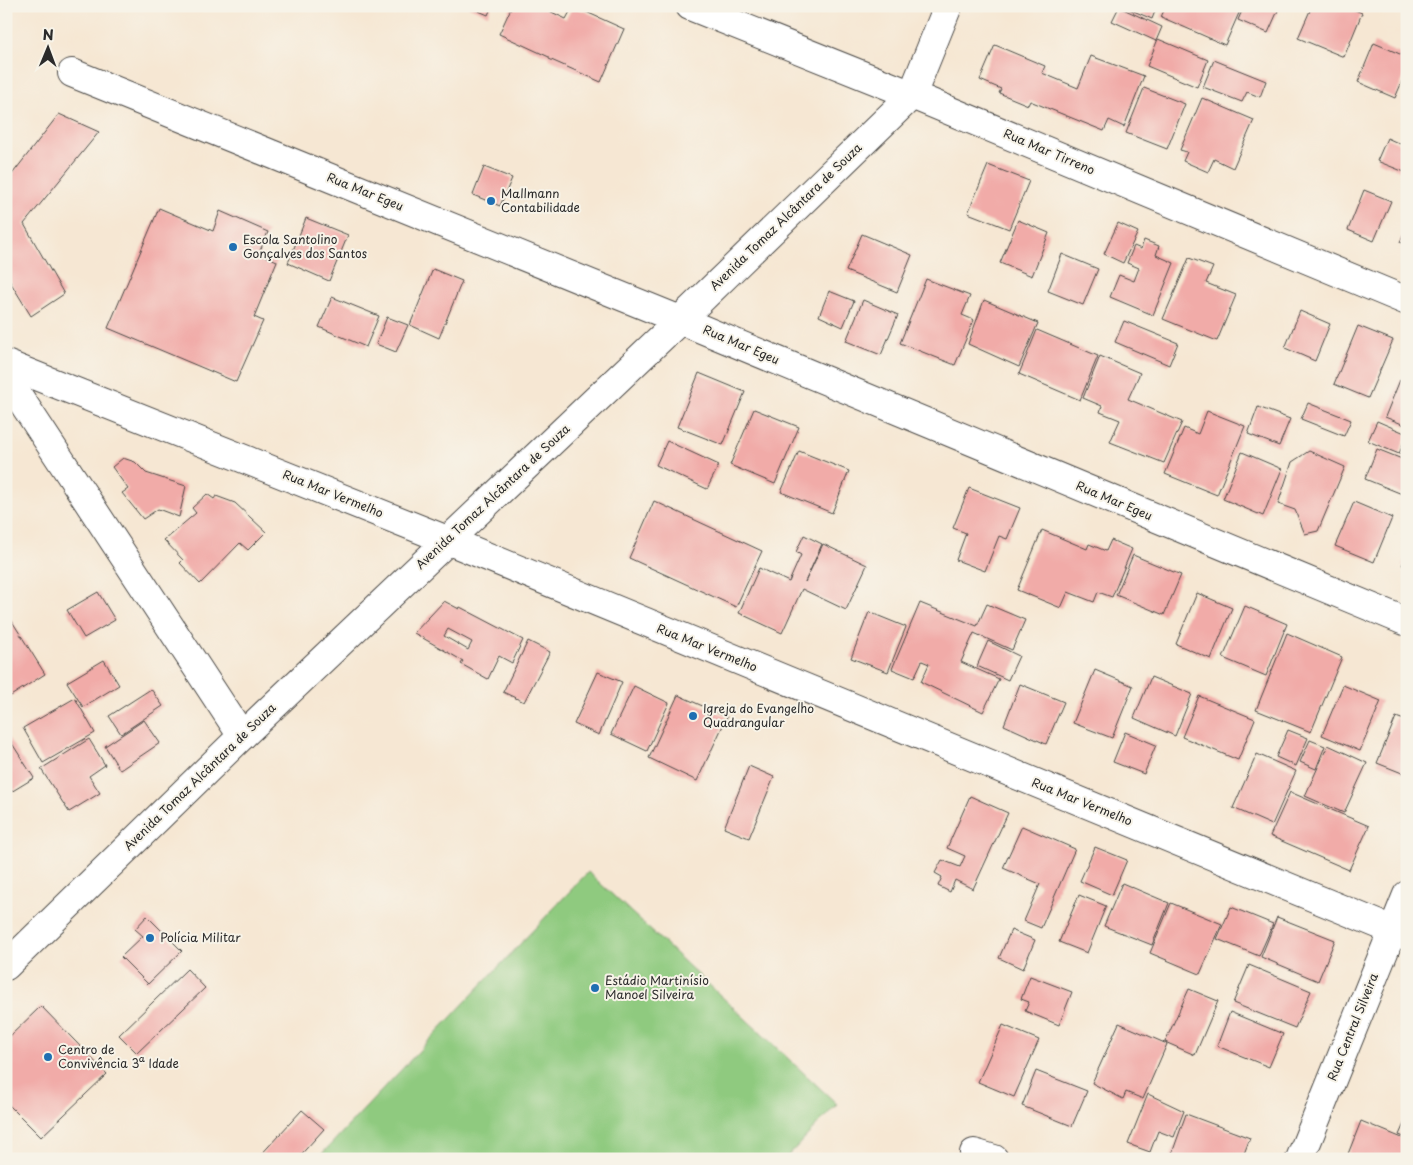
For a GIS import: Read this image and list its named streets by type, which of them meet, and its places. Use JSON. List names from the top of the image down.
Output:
{
  "streets": {
    "street": [
      "Rua Mar Tirreno",
      "Rua Mar Egeu",
      "Avenida Tomaz Alcântara de Souza",
      "Rua Mar Vermelho",
      "Rua Central Silveira"
    ]
  },
  "crossings": [
    ["Rua Mar Tirreno", "Avenida Tomaz Alcântara de Souza"],
    ["Rua Mar Egeu", "Avenida Tomaz Alcântara de Souza"],
    ["Avenida Tomaz Alcântara de Souza", "Rua Mar Vermelho"],
    ["Rua Mar Vermelho", "Rua Central Silveira"]
  ],
  "places": [
    "Mallmann Contabilidade",
    "Escola Santolino Gonçalves dos Santos",
    "Igreja do Evangelho Quadrangular",
    "Polícia Militar",
    "Estádio Martinísio Manoel Silveira",
    "Centro de Convivência 3ª Idade"
  ],
  "north": "top"
}
